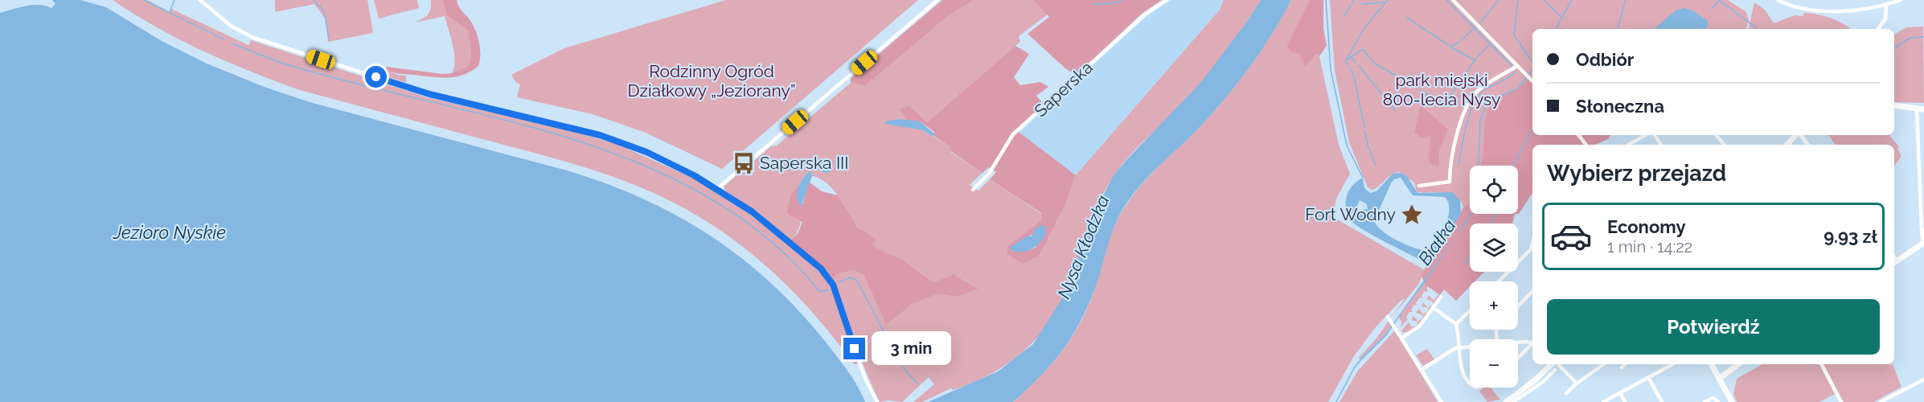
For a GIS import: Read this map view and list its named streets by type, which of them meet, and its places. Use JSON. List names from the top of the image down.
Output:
{
  "streets": {
    "street": ["Saperska"]
  },
  "water": ["Jezioro Nyskie", "Białka", "Nysa Kłodzka"],
  "parks": ["Rodzinny Ogród Działkowy „Jeziorany”", "park miejski 800-lecia Nysy"],
  "places": {
    "bus stop": ["Saperska III"],
    "place": ["Fort Wodny"]
  },
  "page": {
    "banner": ["Odbiór", "Słoneczna"],
    "heading": "Wybierz przejazd",
    "map_buttons": ["+", "−"],
    "list": [
      {
        "name": "Economy",
        "note": "1 min · 14:22",
        "value": "9.93 zł"
      }
    ],
    "buttons": "Potwierdź",
    "bubble": "3 min"
  }
}
